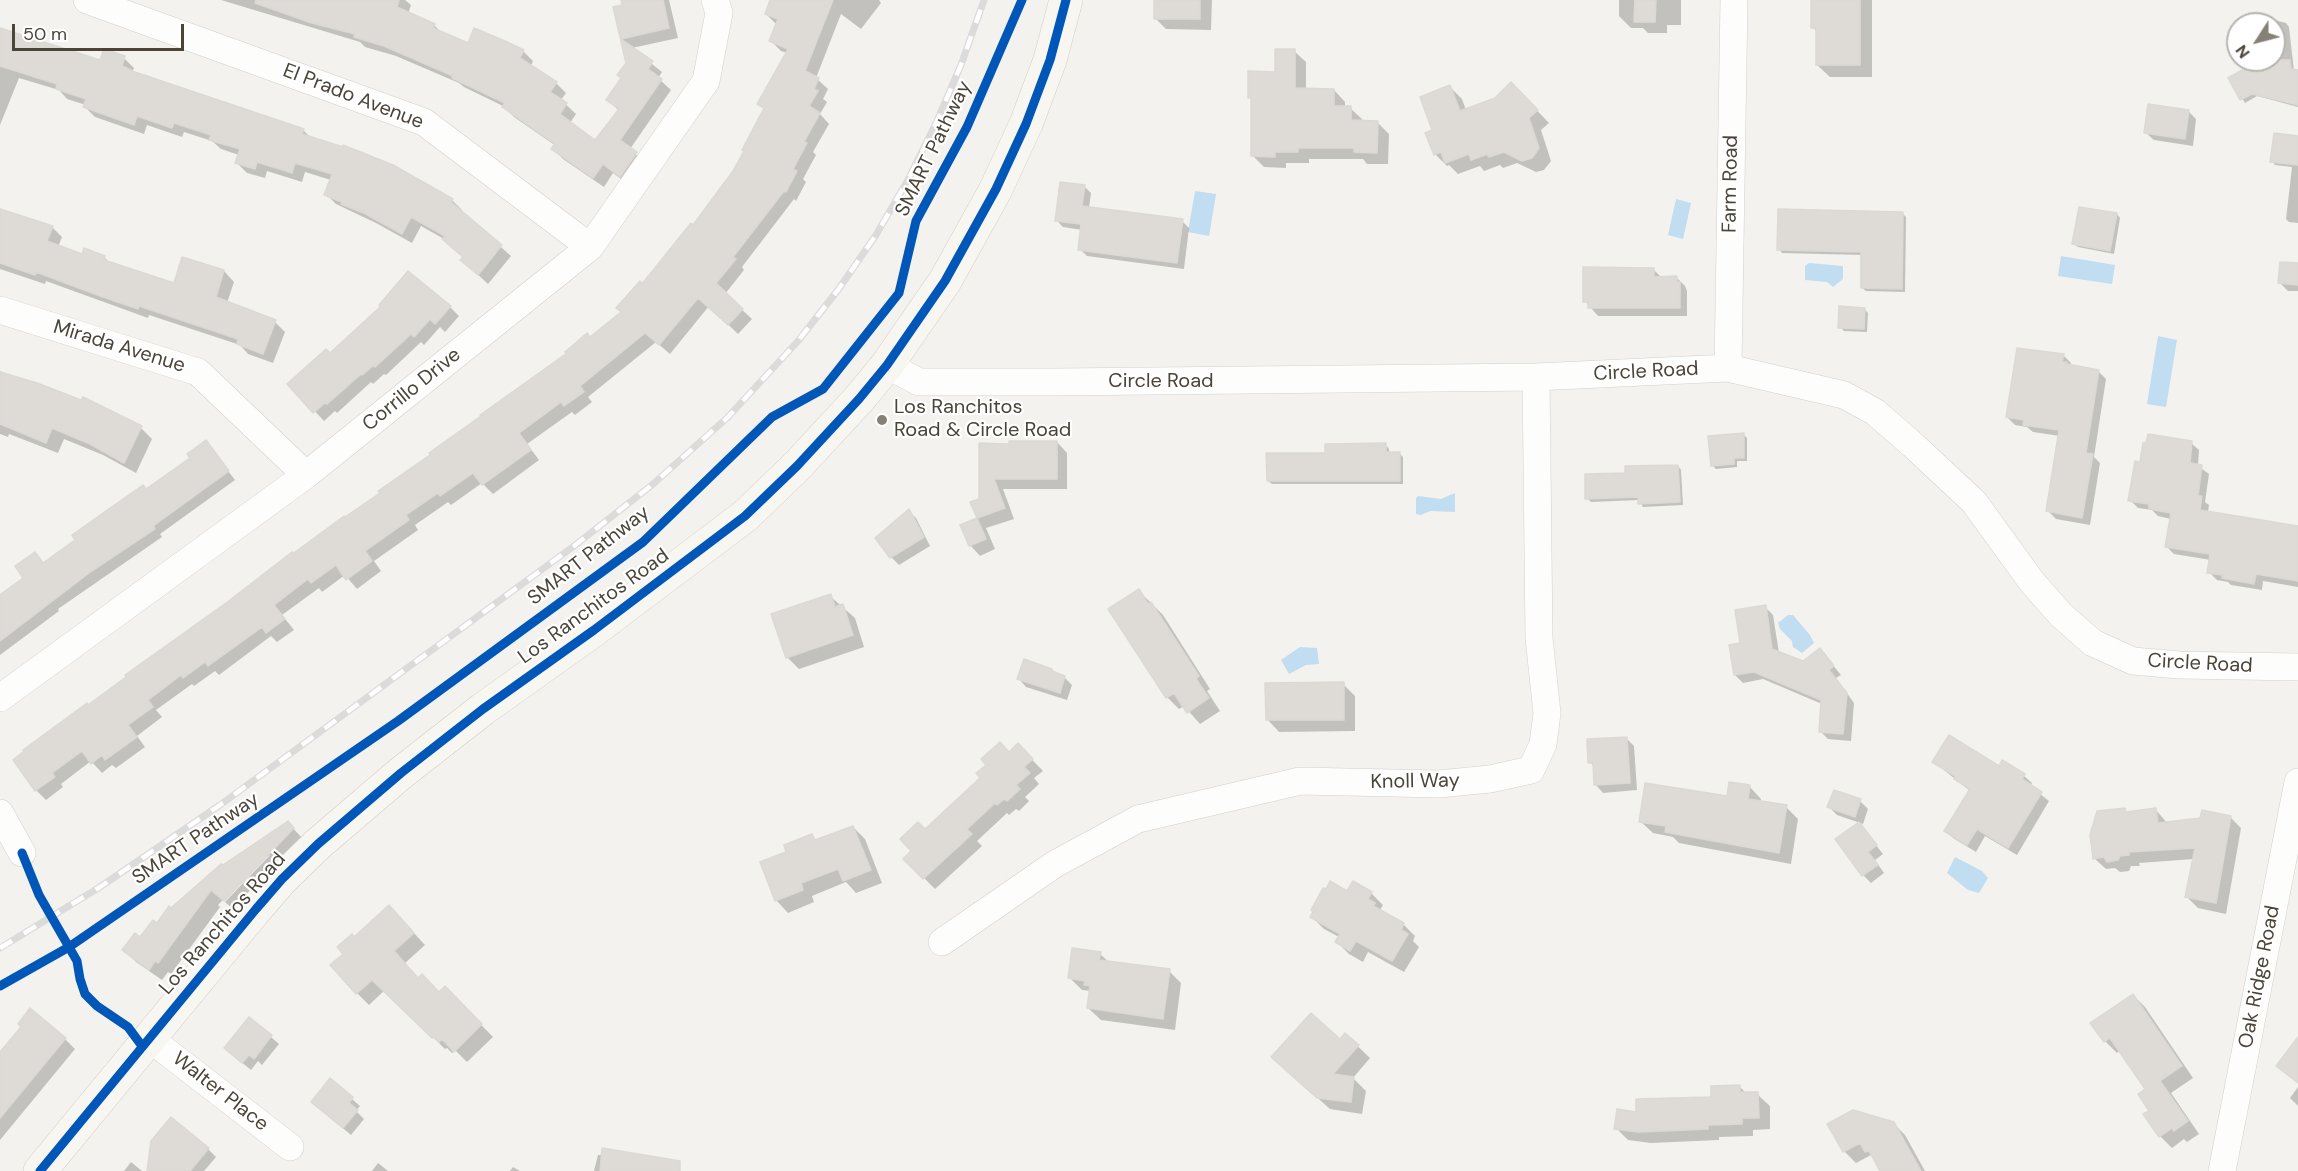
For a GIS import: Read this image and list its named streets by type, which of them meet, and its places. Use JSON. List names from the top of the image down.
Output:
{
  "streets": {
    "main road": ["Los Ranchitos Road"],
    "street": [
      "El Prado Avenue",
      "Farm Road",
      "Mirada Avenue",
      "Circle Road",
      "Corrillo Drive",
      "Knoll Way",
      "Oak Ridge Road",
      "Walter Place"
    ],
    "cycle path": ["SMART Pathway"]
  },
  "crossings": [
    ["El Prado Avenue", "Corrillo Drive"],
    ["Farm Road", "Circle Road"],
    ["Mirada Avenue", "Corrillo Drive"],
    ["Circle Road", "Los Ranchitos Road"],
    ["Circle Road", "Knoll Way"],
    ["Los Ranchitos Road", "Walter Place"]
  ],
  "places": ["Los Ranchitos Road & Circle Road"],
  "scale_bar": "50 m",
  "north": "bottom left"
}
